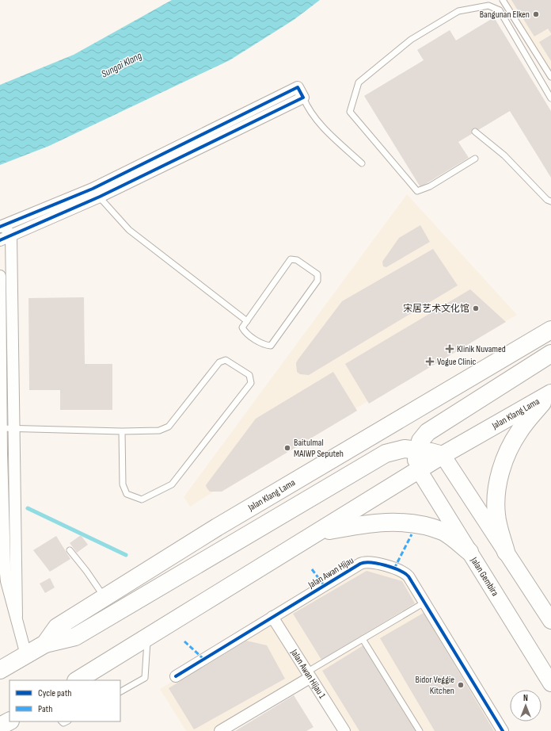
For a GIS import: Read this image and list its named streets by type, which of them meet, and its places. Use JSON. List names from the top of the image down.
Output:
{
  "streets": {
    "main road": ["Jalan Klang Lama", "Jalan Gembira"],
    "street": ["Jalan Awan Hijau", "Jalan Awan Hijau 1"]
  },
  "crossings": [
    ["Jalan Klang Lama", "Jalan Gembira"],
    ["Jalan Awan Hijau", "Jalan Awan Hijau 1"]
  ],
  "water": ["Sungai Klang"],
  "places": {
    "other": [
      "Bangunan Elken",
      "宋居艺术文化馆",
      "Baitulmal MAIWP Seputeh",
      "Bidor Veggie Kitchen"
    ],
    "health": ["Klinik Nuvamed", "Vogue Clinic"]
  },
  "legend": ["Cycle path", "Path"],
  "north": "top"
}
